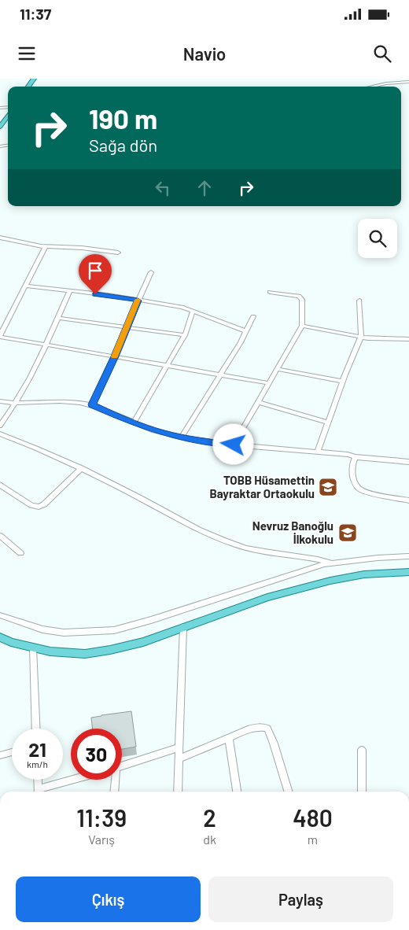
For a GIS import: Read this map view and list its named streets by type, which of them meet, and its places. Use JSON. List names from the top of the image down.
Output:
{
  "places": {
    "school or university": ["TOBB Hüsamettin Bayraktar Ortaokulu", "Nevruz Banoğlu İlkokulu"]
  },
  "page": {
    "status": "11:37",
    "header": "Navio",
    "turn": ["190 m", "Sağa dön"],
    "speed": "21 km/h",
    "limit": "30",
    "eta": [
      "11:39",
      "Varış",
      "2",
      "dk",
      "480",
      "m"
    ],
    "buttons": ["Çıkış", "Paylaş"]
  }
}
